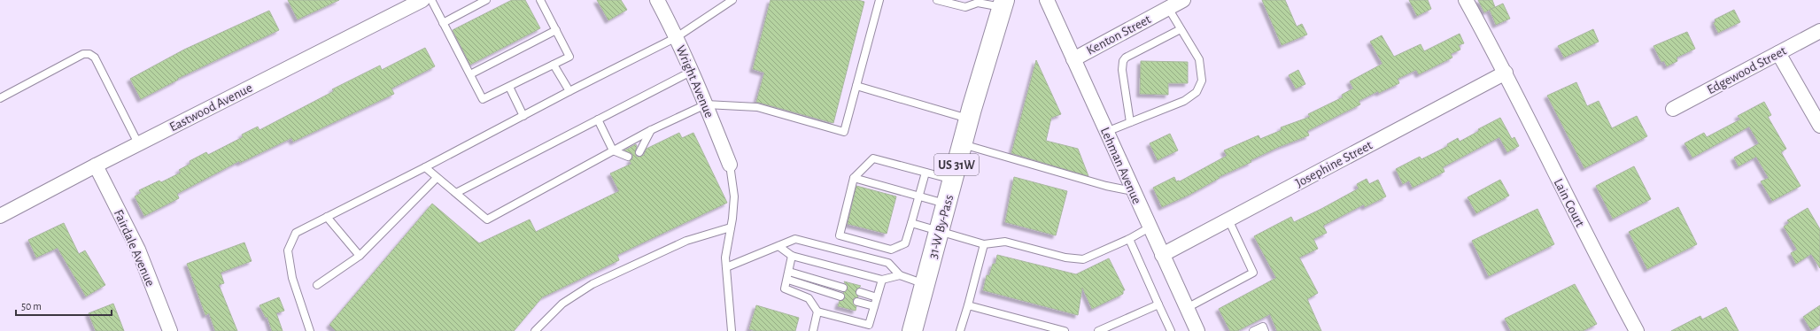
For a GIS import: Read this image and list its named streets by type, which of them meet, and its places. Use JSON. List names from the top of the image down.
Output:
{
  "streets": {
    "main road": ["US 31W", "31-W By-Pass"],
    "street": [
      "Kenton Street",
      "Edgewood Street",
      "Wright Avenue",
      "Eastwood Avenue",
      "Josephine Street",
      "Lehman Avenue",
      "Lain Court",
      "Fairdale Avenue"
    ]
  },
  "crossings": [
    ["Kenton Street", "Lehman Avenue"],
    ["Eastwood Avenue", "Fairdale Avenue"],
    ["Josephine Street", "Lehman Avenue"],
    ["Josephine Street", "Lain Court"]
  ],
  "scale_bar": "50 m"
}
